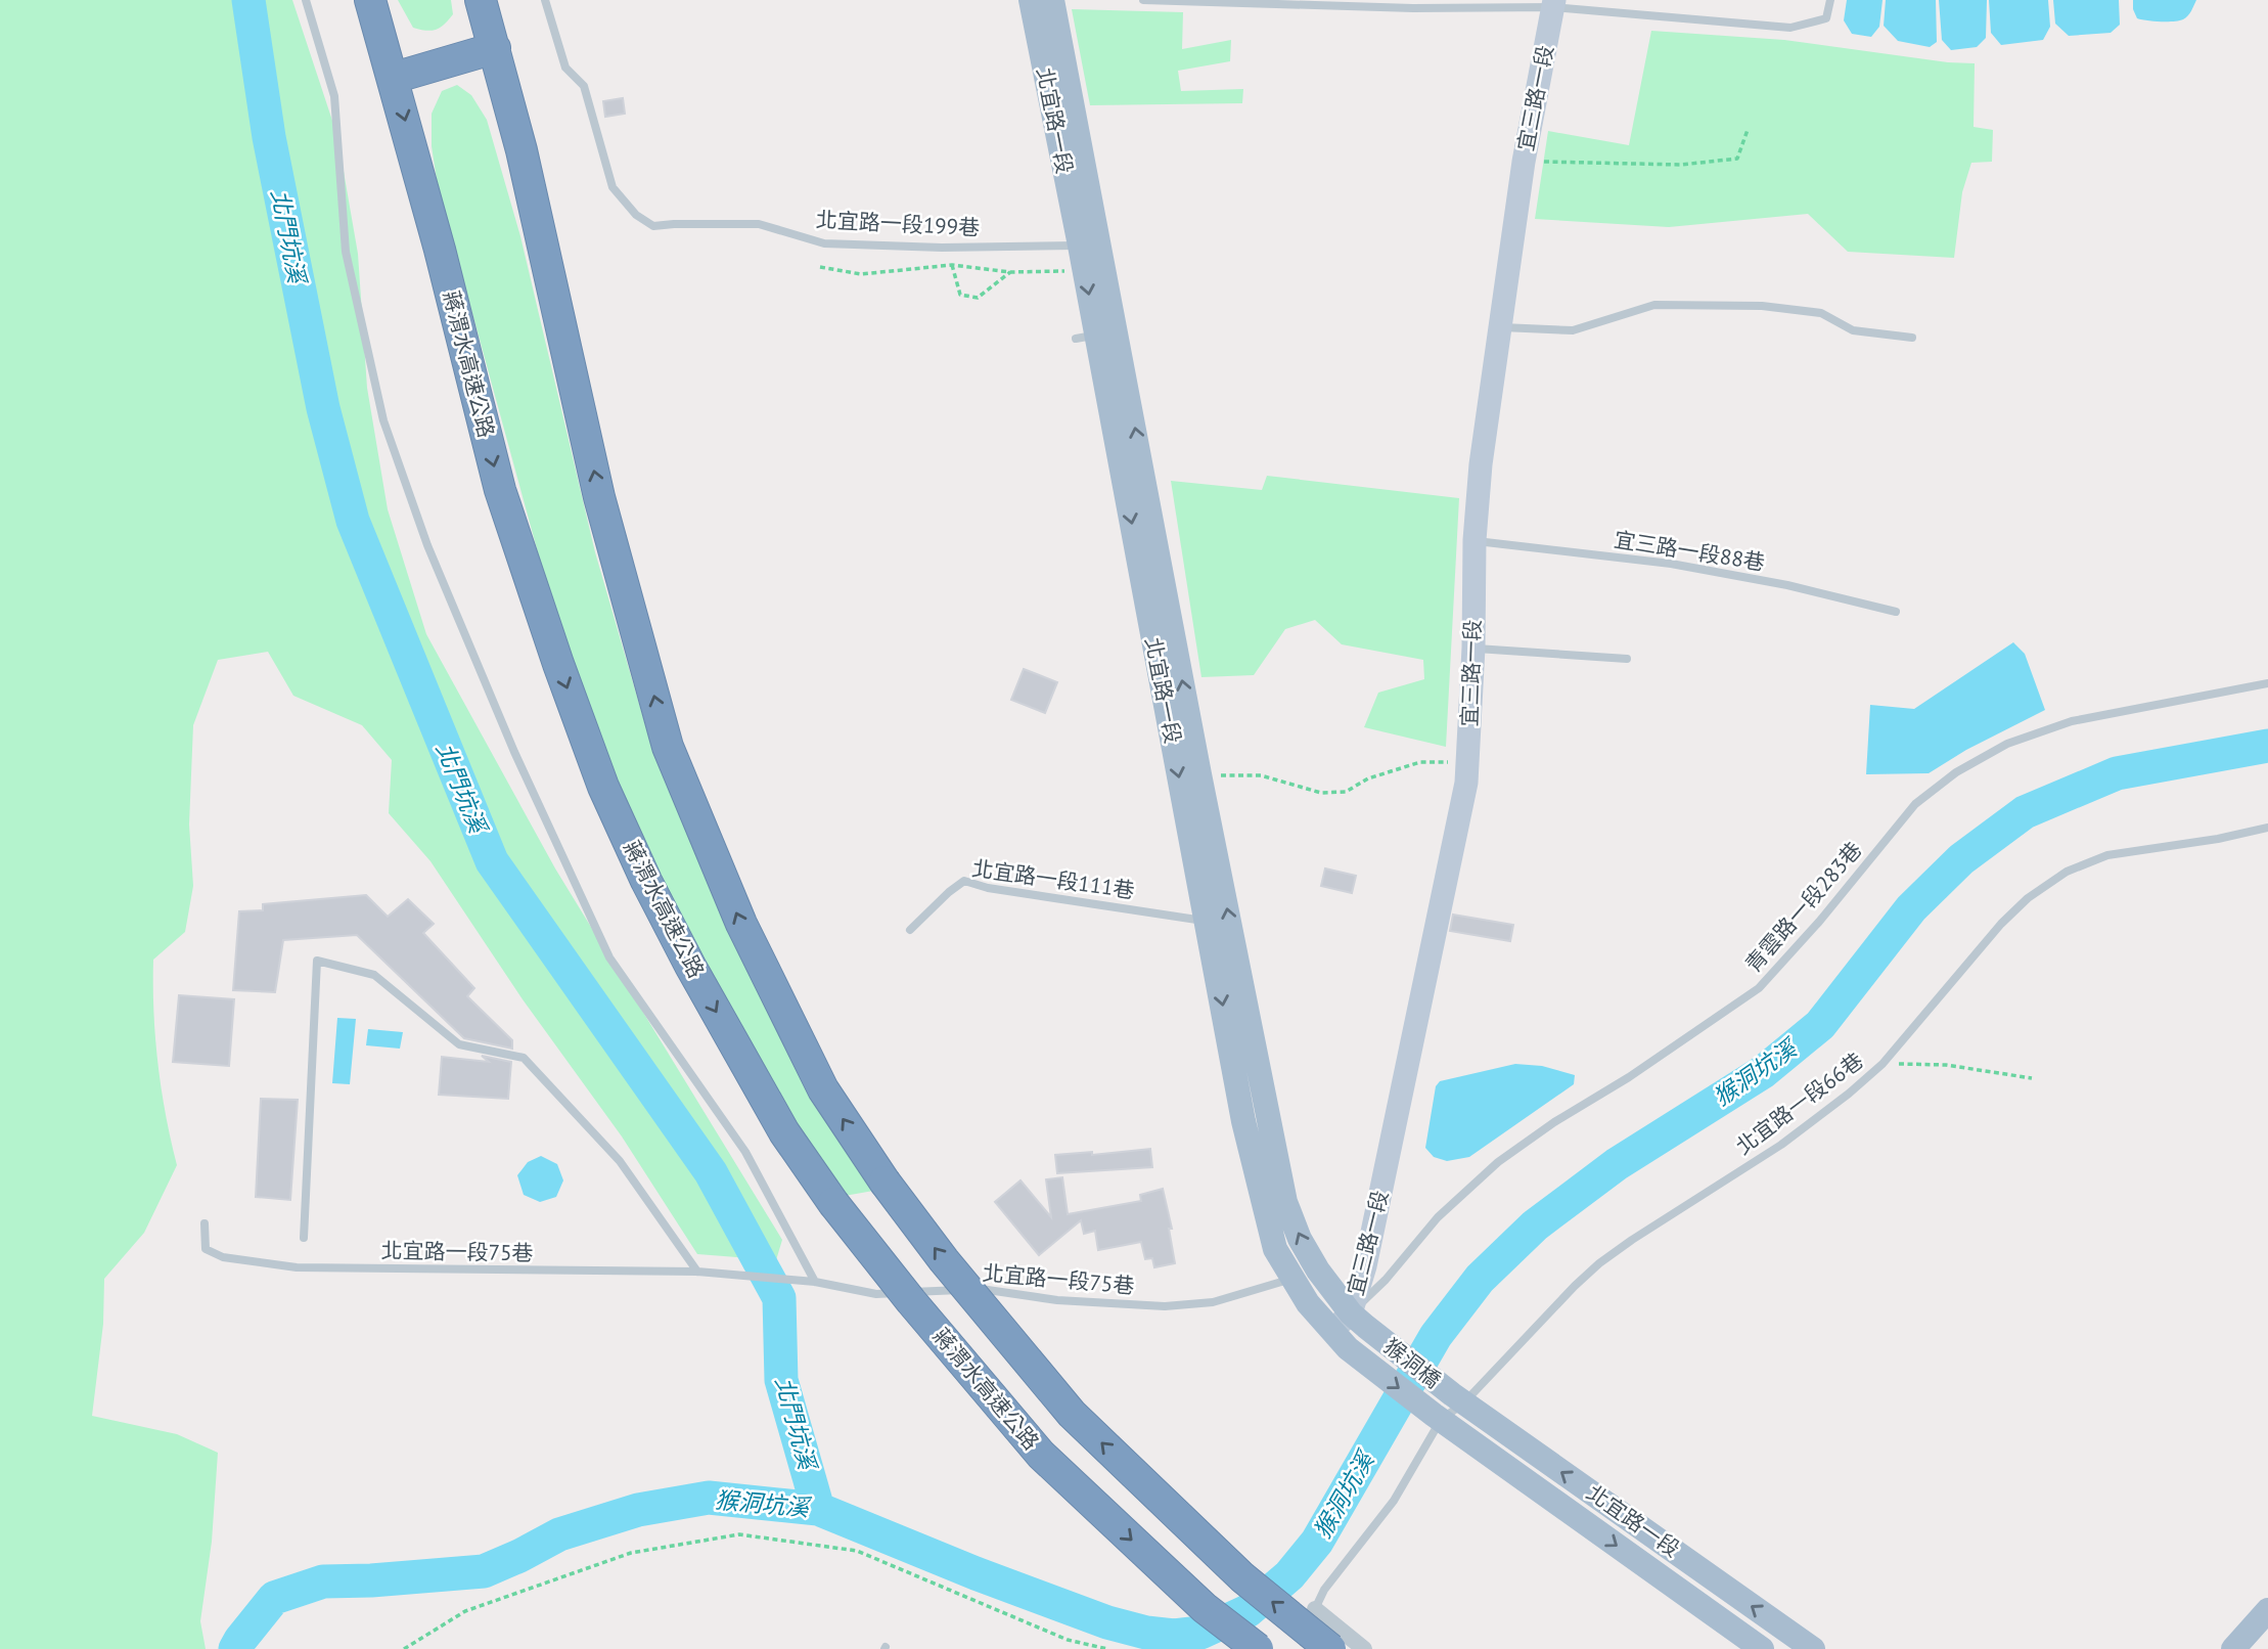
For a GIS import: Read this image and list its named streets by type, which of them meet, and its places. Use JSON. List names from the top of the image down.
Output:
{
  "streets": {
    "highway": ["蔣渭水高速公路"],
    "main road": ["北宜路一段", "猴洞橋"],
    "street": ["宜三路一段"],
    "lane": [
      "北宜路一段199巷",
      "宜三路一段88巷",
      "北宜路一段111巷",
      "青雲路一段283巷",
      "北宜路一段66巷",
      "北宜路一段75巷"
    ]
  },
  "crossings": [
    ["宜三路一段", "北宜路一段"],
    ["宜三路一段", "宜三路一段88巷"],
    ["宜三路一段", "青雲路一段283巷"],
    ["北宜路一段", "北宜路一段199巷"],
    ["北宜路一段", "北宜路一段111巷"],
    ["北宜路一段", "青雲路一段283巷"],
    ["北宜路一段", "北宜路一段66巷"],
    ["北宜路一段", "北宜路一段75巷"],
    ["北宜路一段", "猴洞橋"],
    ["北宜路一段66巷", "猴洞橋"]
  ],
  "water": ["北門坑溪", "猴洞坑溪"]
}
